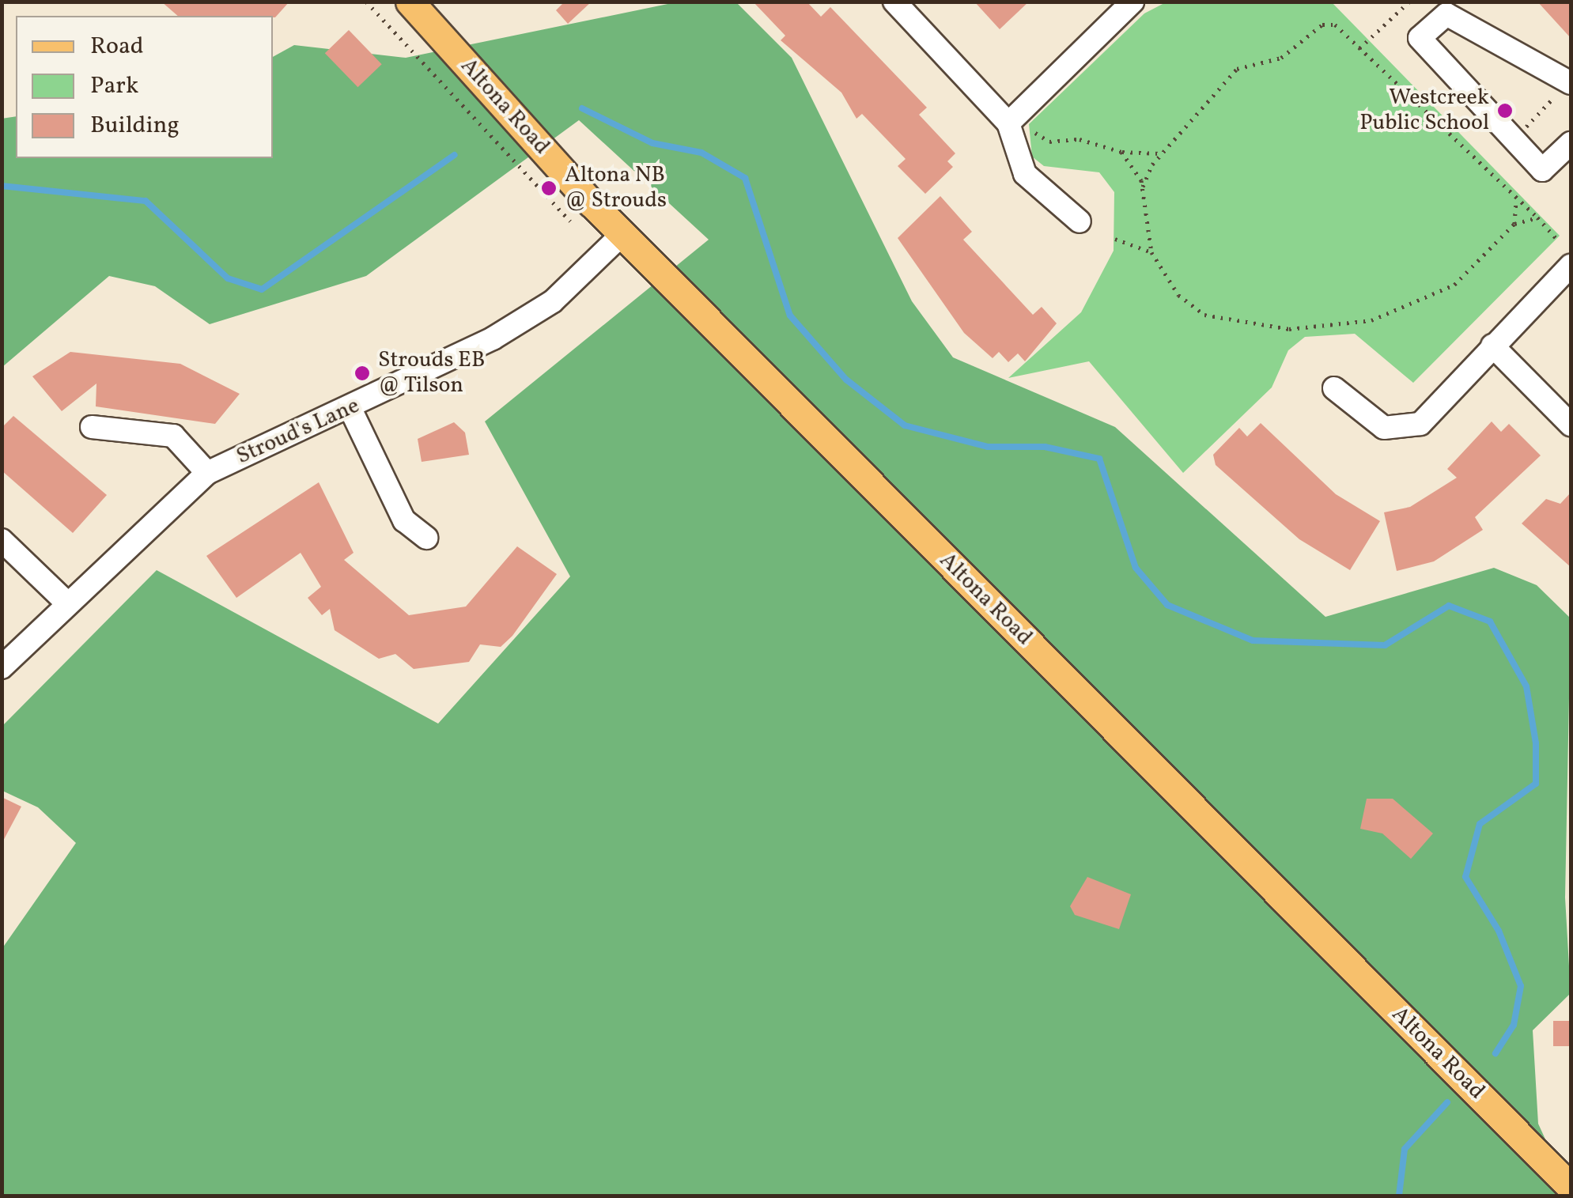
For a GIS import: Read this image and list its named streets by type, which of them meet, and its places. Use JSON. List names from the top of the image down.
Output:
{
  "streets": {
    "main road": ["Altona Road"],
    "street": ["Stroud's Lane"]
  },
  "crossings": [
    ["Altona Road", "Stroud's Lane"]
  ],
  "places": ["Westcreek Public School", "Altona NB @ Strouds", "Strouds EB @ Tilson"],
  "legend": ["Road", "Park", "Building"]
}
